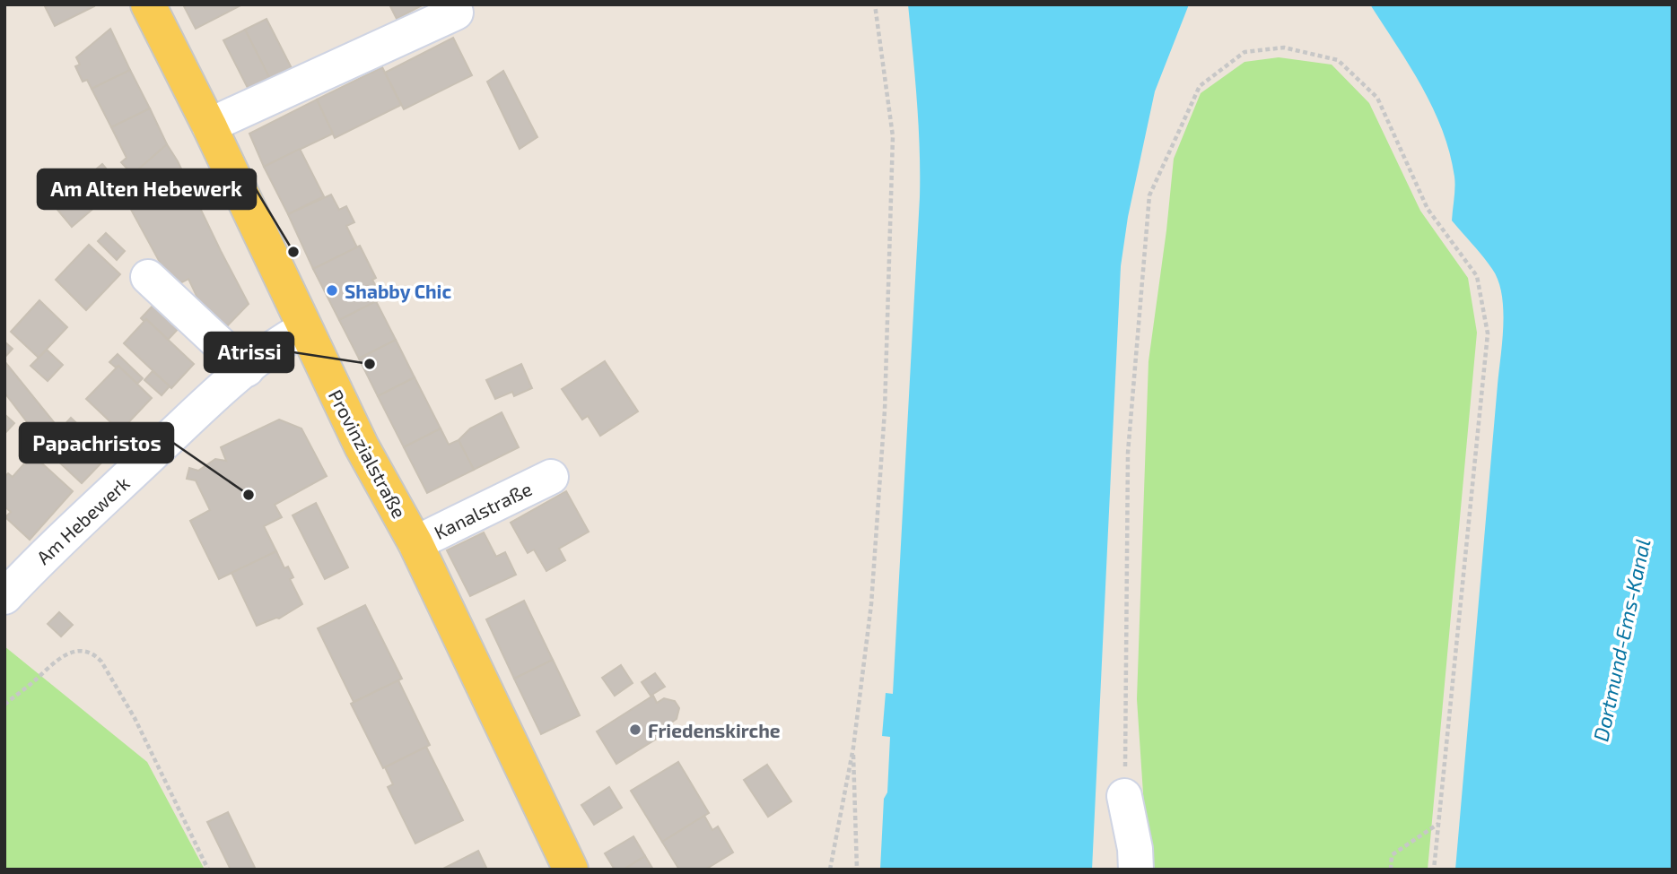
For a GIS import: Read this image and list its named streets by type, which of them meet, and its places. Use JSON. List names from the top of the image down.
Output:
{
  "streets": {
    "main road": ["Provinzialstraße"],
    "street": ["Kanalstraße", "Am Hebewerk"]
  },
  "crossings": [
    ["Provinzialstraße", "Kanalstraße"],
    ["Provinzialstraße", "Am Hebewerk"]
  ],
  "water": ["Dortmund-Ems-Kanal"],
  "places": [
    "Am Alten Hebewerk",
    "Shabby Chic",
    "Atrissi",
    "Papachristos",
    "Friedenskirche"
  ]
}
